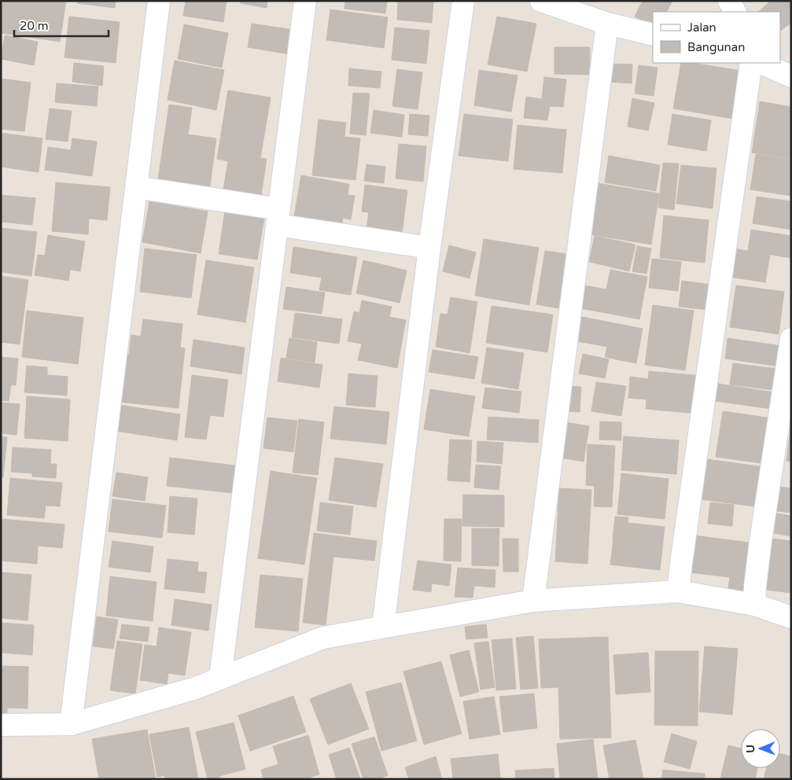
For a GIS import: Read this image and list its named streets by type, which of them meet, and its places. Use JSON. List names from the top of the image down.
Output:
{
  "legend": ["Jalan", "Bangunan"],
  "scale_bar": "20 m",
  "north": "left"
}
